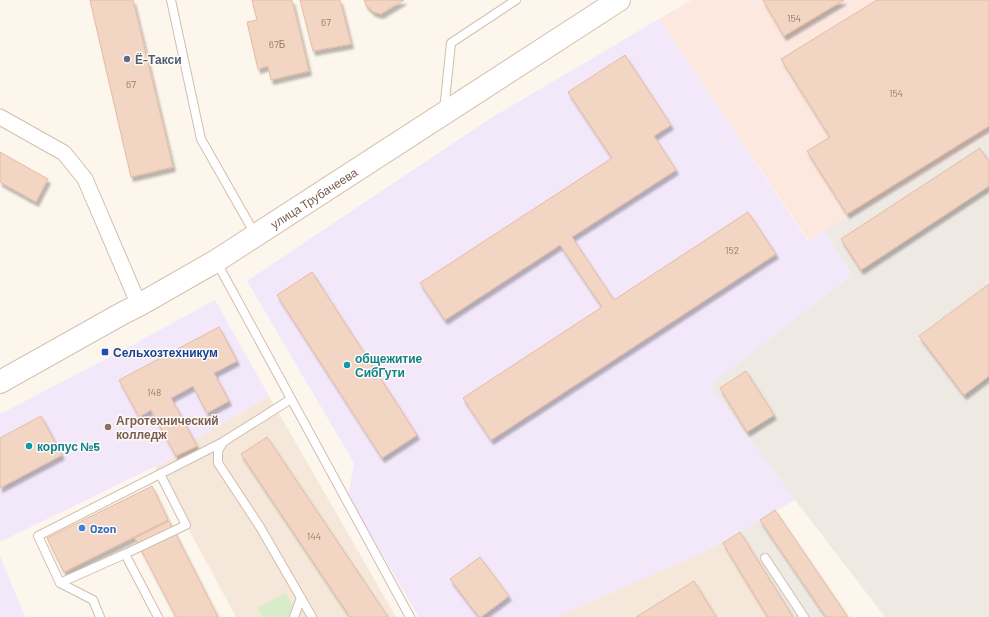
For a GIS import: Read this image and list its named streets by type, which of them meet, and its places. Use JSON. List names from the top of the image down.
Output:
{
  "streets": {
    "main road": ["улица Трубачеева"]
  },
  "places": {
    "other": [
      "Ё-Такси",
      "общежитие СибГути",
      "Агротехнический колледж",
      "корпус №5",
      "Ozon"
    ],
    "transit": ["Сельхозтехникум"]
  },
  "house_numbers": [
    "154",
    "67",
    "67Б",
    "67",
    "154",
    "152",
    "148",
    "144"
  ]
}
